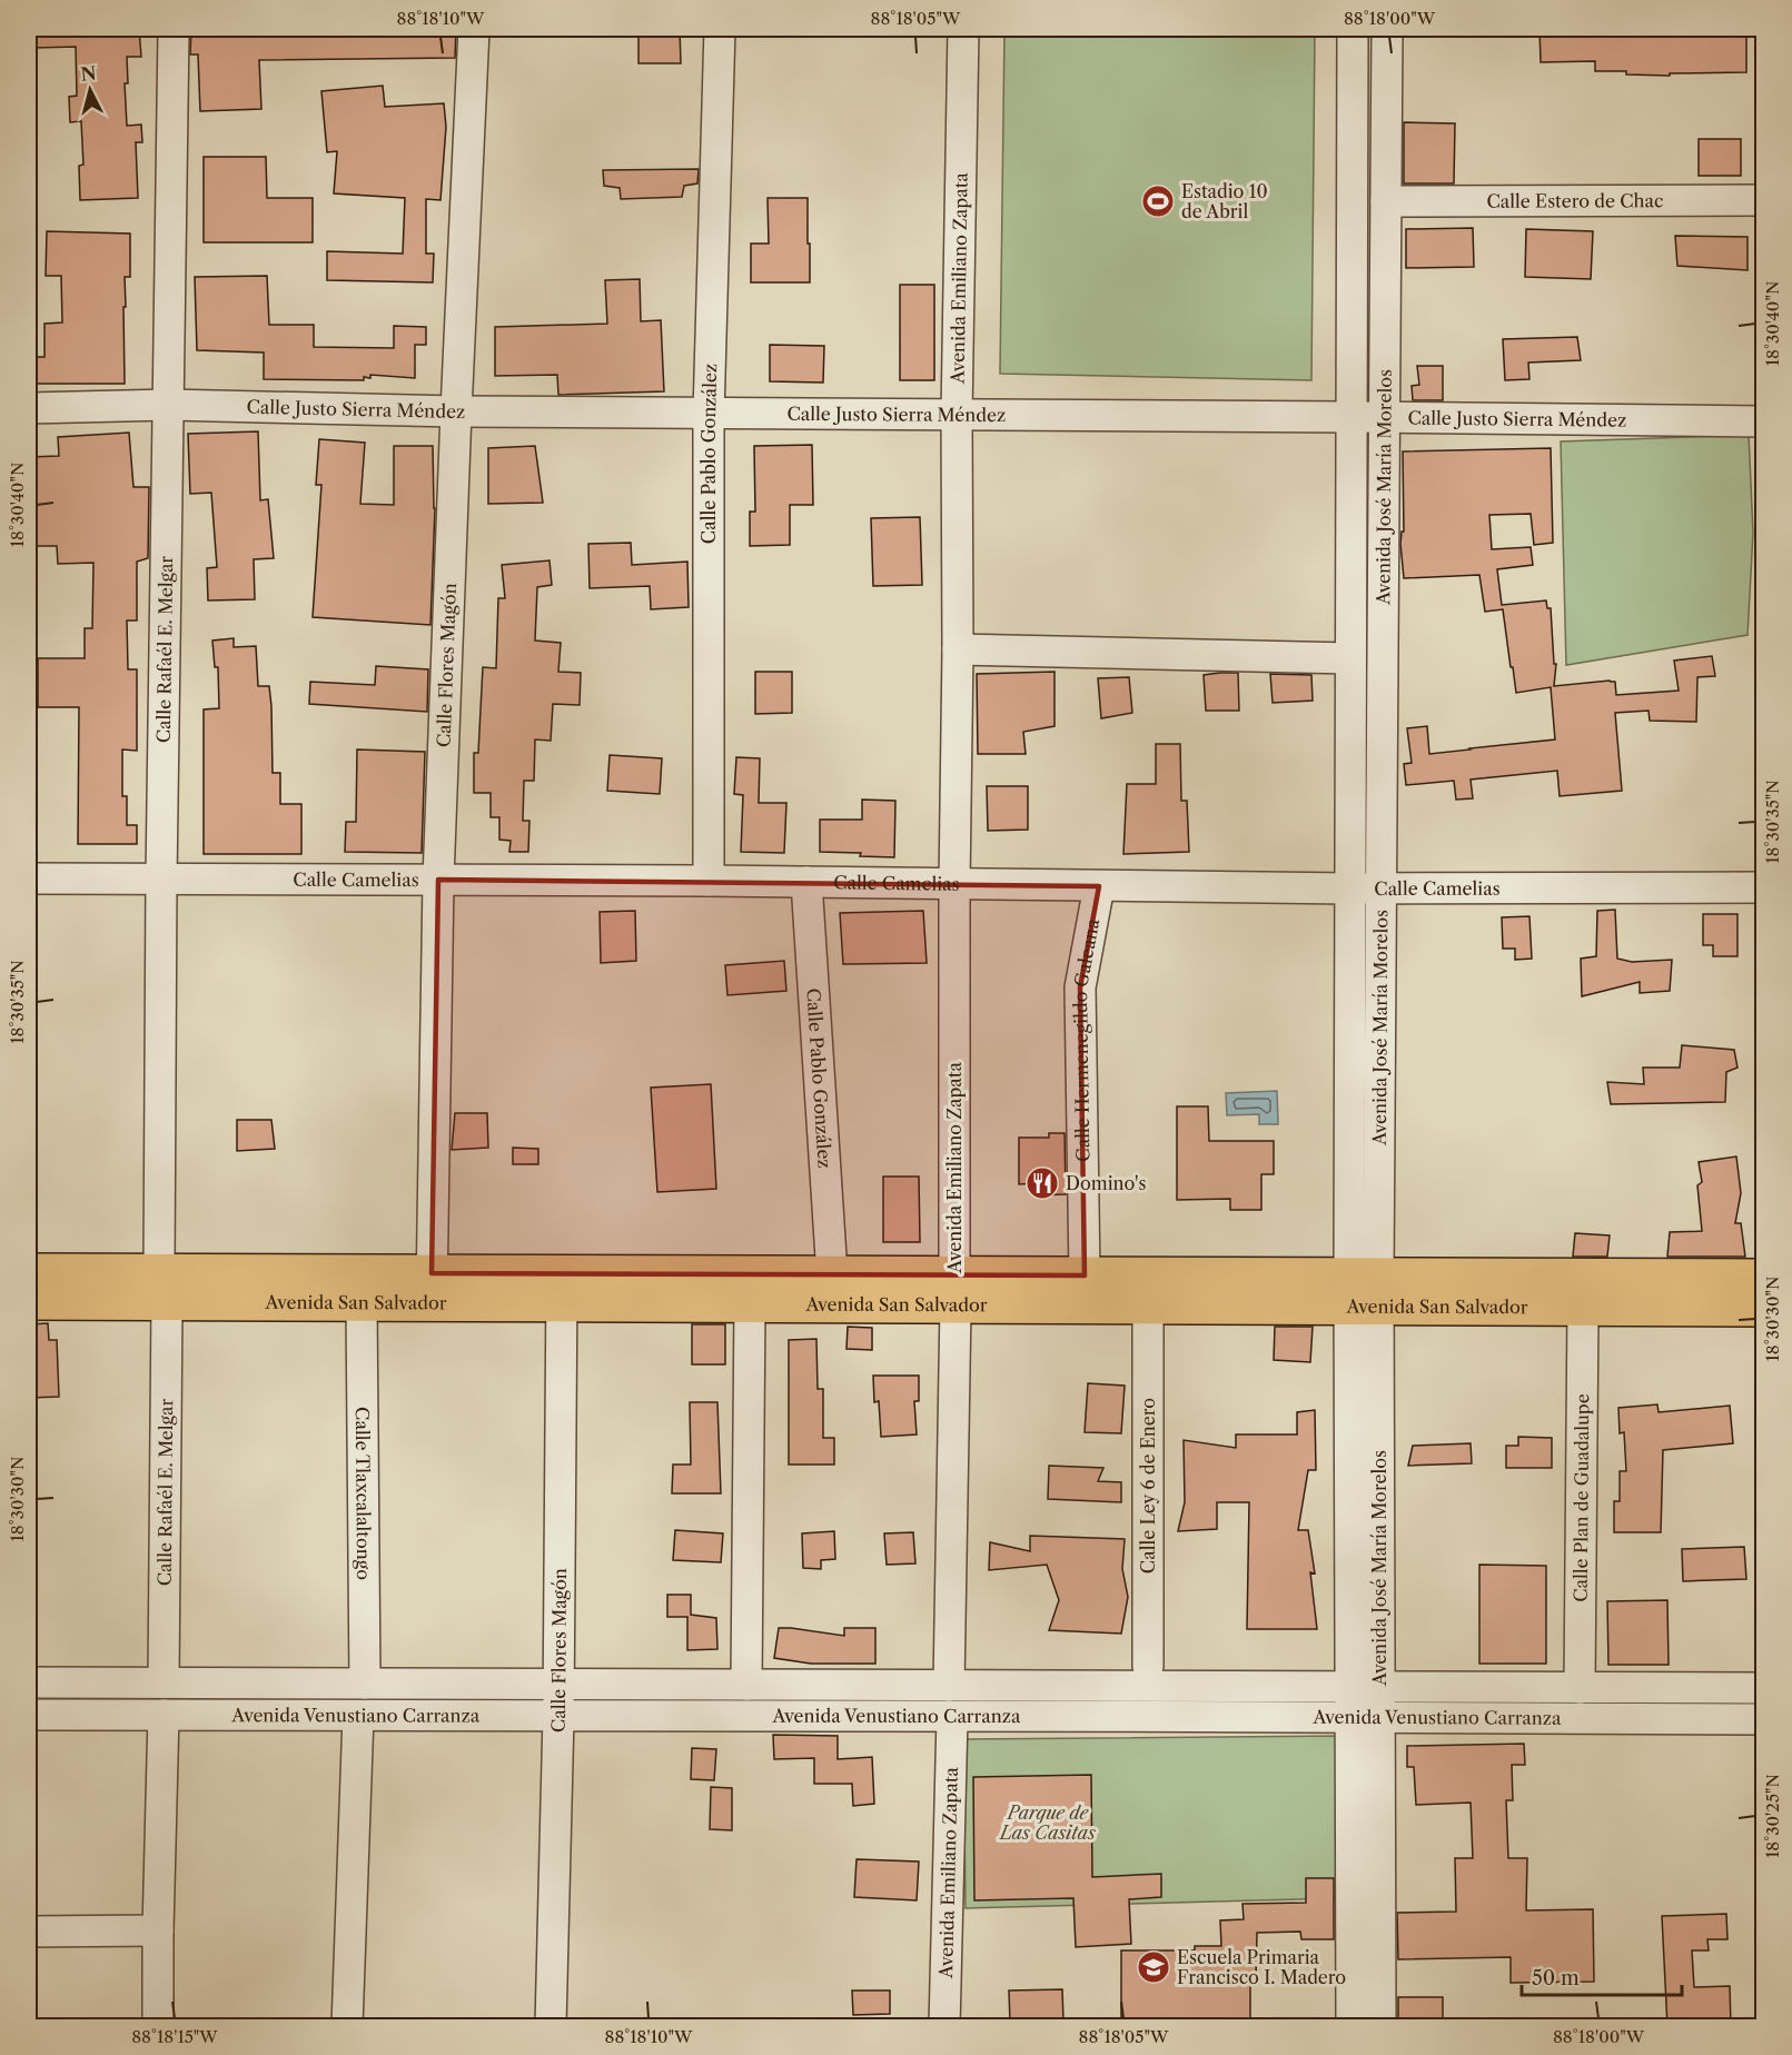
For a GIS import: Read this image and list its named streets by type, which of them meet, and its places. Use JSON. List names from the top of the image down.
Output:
{
  "streets": {
    "main road": ["Avenida San Salvador"],
    "street": [
      "Calle Estero de Chac",
      "Avenida Emiliano Zapata",
      "Calle Justo Sierra Méndez",
      "Calle Pablo González",
      "Avenida José María Morelos",
      "Calle Rafaél E. Melgar",
      "Calle Flores Magón",
      "Calle Camelias",
      "Calle Hermenegildo Galeana",
      "Calle Ley 6 de Enero",
      "Calle Tlaxcalaltongo",
      "Calle Plan de Guadalupe",
      "Avenida Venustiano Carranza"
    ]
  },
  "crossings": [
    ["Calle Estero de Chac", "Avenida José María Morelos"],
    ["Avenida Emiliano Zapata", "Calle Justo Sierra Méndez"],
    ["Avenida Emiliano Zapata", "Calle Camelias"],
    ["Avenida Emiliano Zapata", "Avenida San Salvador"],
    ["Avenida Emiliano Zapata", "Avenida Venustiano Carranza"],
    ["Calle Justo Sierra Méndez", "Calle Pablo González"],
    ["Calle Justo Sierra Méndez", "Avenida José María Morelos"],
    ["Calle Justo Sierra Méndez", "Calle Rafaél E. Melgar"],
    ["Calle Justo Sierra Méndez", "Calle Flores Magón"],
    ["Calle Pablo González", "Calle Camelias"],
    ["Calle Pablo González", "Avenida San Salvador"],
    ["Avenida José María Morelos", "Calle Camelias"],
    ["Avenida José María Morelos", "Avenida San Salvador"],
    ["Avenida José María Morelos", "Avenida Venustiano Carranza"],
    ["Calle Rafaél E. Melgar", "Calle Camelias"],
    ["Calle Rafaél E. Melgar", "Avenida San Salvador"],
    ["Calle Rafaél E. Melgar", "Avenida Venustiano Carranza"],
    ["Calle Flores Magón", "Calle Camelias"],
    ["Calle Flores Magón", "Avenida San Salvador"],
    ["Calle Flores Magón", "Avenida Venustiano Carranza"],
    ["Calle Camelias", "Calle Hermenegildo Galeana"],
    ["Calle Hermenegildo Galeana", "Avenida San Salvador"],
    ["Avenida San Salvador", "Calle Ley 6 de Enero"],
    ["Avenida San Salvador", "Calle Tlaxcalaltongo"],
    ["Avenida San Salvador", "Calle Plan de Guadalupe"],
    ["Calle Tlaxcalaltongo", "Avenida Venustiano Carranza"],
    ["Calle Plan de Guadalupe", "Avenida Venustiano Carranza"]
  ],
  "parks": ["Parque de Las Casitas"],
  "places": {
    "sports": ["Estadio 10 de Abril"],
    "restaurant": ["Domino's"],
    "school or university": ["Escuela Primaria Francisco I. Madero"]
  },
  "scale_bar": "50 m",
  "north": "top",
  "coordinates": [
    "88°18'10\"W",
    "88°18'05\"W",
    "88°18'00\"W",
    "18°30'40\"N",
    "18°30'35\"N",
    "18°30'30\"N",
    "18°30'25\"N",
    "88°18'15\"W"
  ]
}
